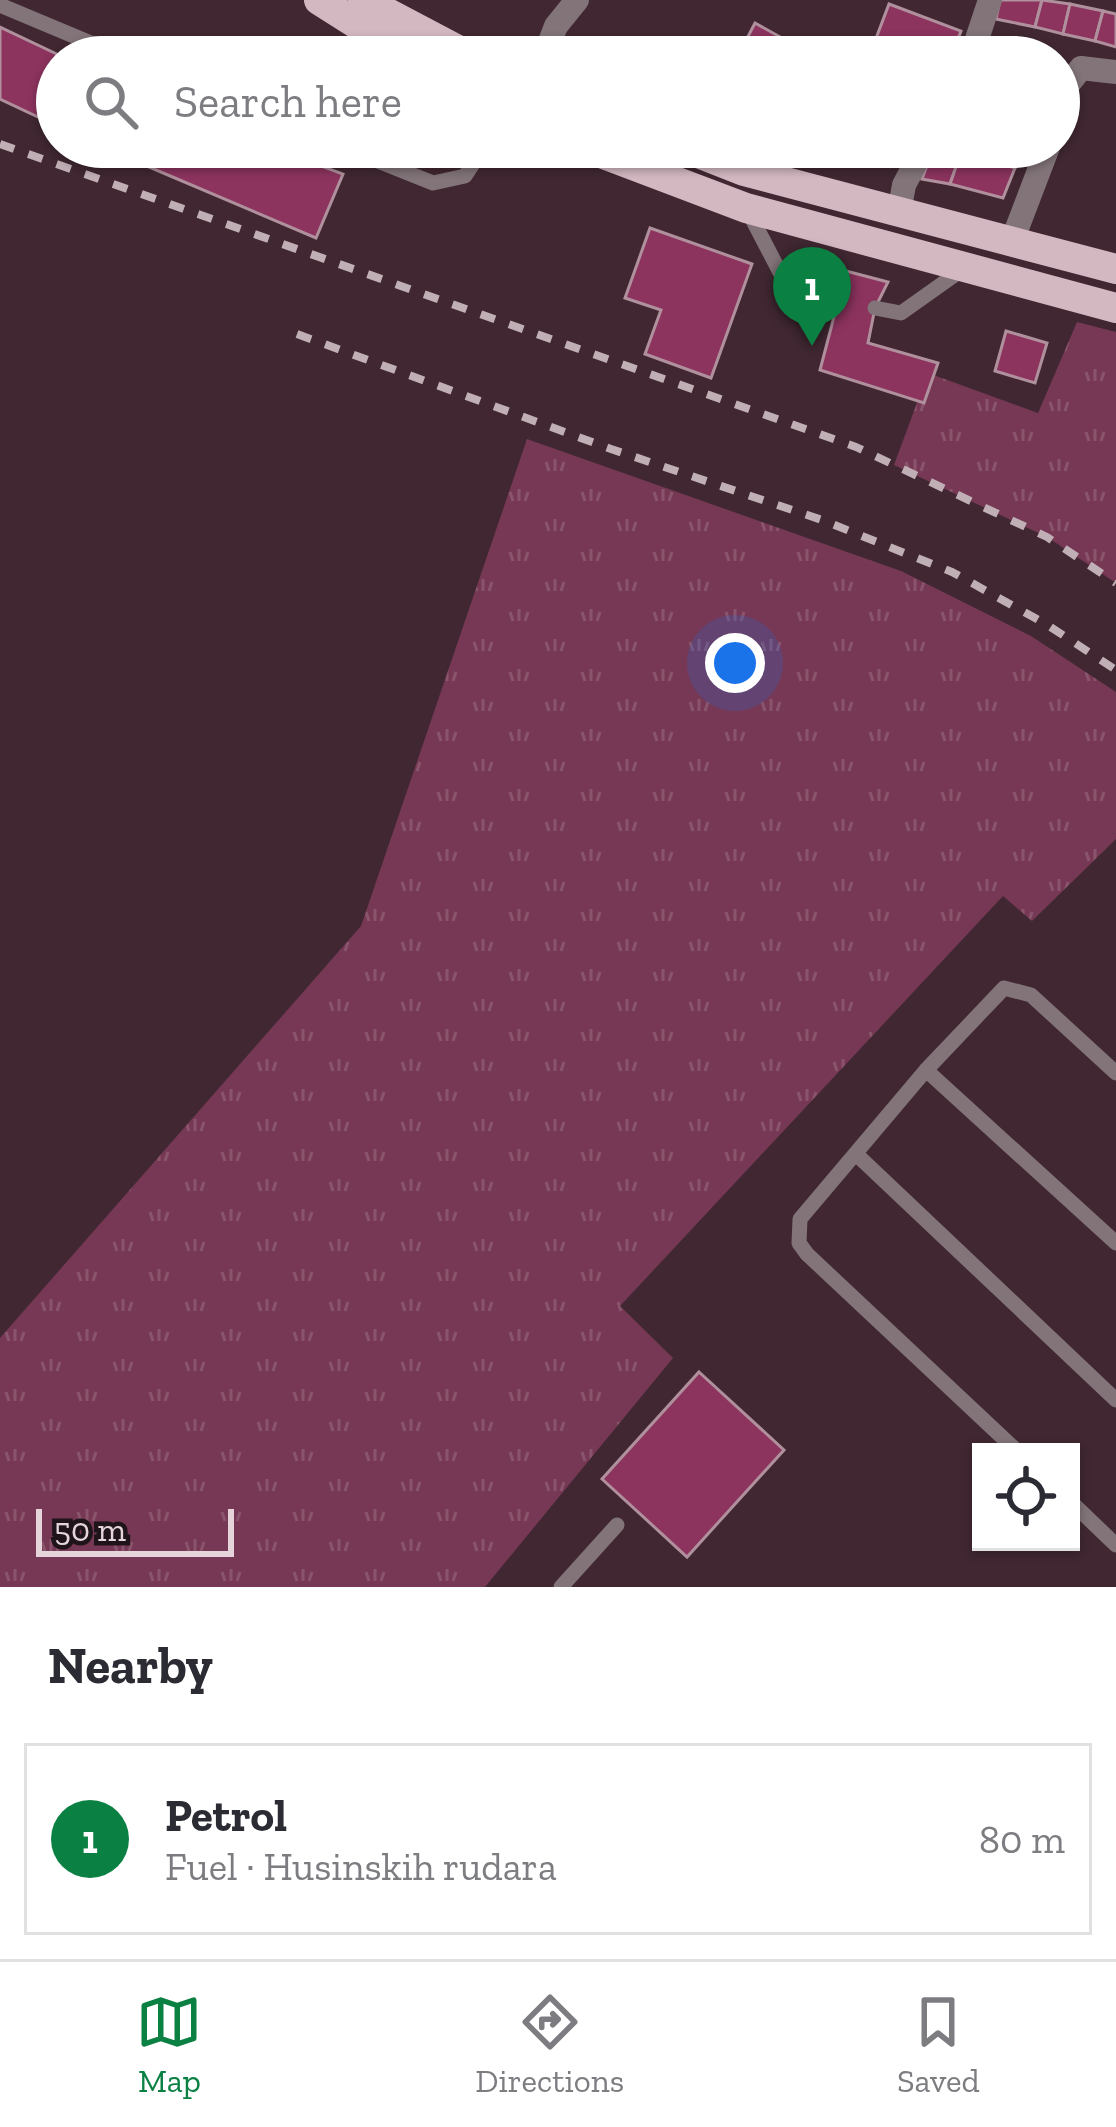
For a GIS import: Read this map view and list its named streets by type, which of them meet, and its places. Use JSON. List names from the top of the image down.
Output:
{
  "scale_bar": "50 m",
  "page": {
    "search": "Search here",
    "pins": "1",
    "scale": "50 m",
    "heading": "Nearby",
    "list": [
      {
        "mark": "1",
        "name": "Petrol",
        "note": "Fuel · Husinskih rudara",
        "value": "80 m"
      }
    ],
    "nav": ["Map", "Directions", "Saved"]
  }
}
